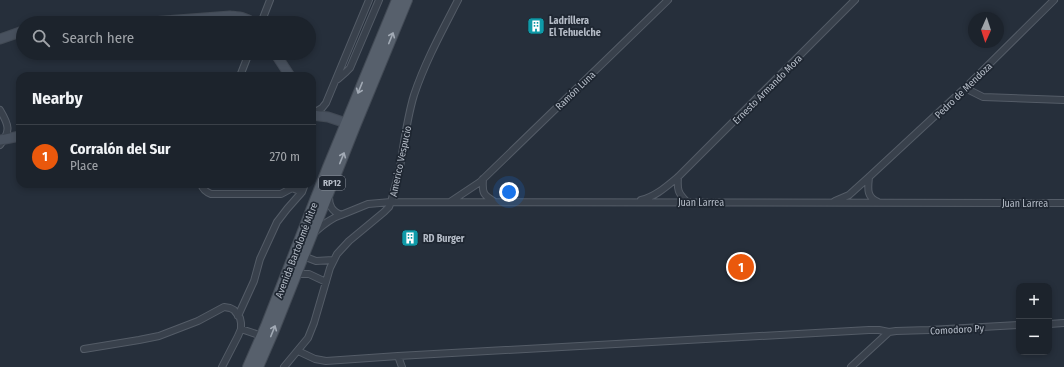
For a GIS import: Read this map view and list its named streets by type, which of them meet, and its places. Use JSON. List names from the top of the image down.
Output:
{
  "streets": {
    "main road": ["RP12", "Avenida Bartolomé Mitre"],
    "street": [
      "Ernesto Armando Mora",
      "Ramón Luna",
      "Pedro de Mendoza",
      "Americo Vespucio",
      "Juan Larrea",
      "Comodoro Py"
    ]
  },
  "crossings": [
    ["Ernesto Armando Mora", "Juan Larrea"],
    ["Ramón Luna", "Juan Larrea"],
    ["Pedro de Mendoza", "Juan Larrea"],
    ["Americo Vespucio", "Juan Larrea"],
    ["Juan Larrea", "Avenida Bartolomé Mitre"]
  ],
  "places": {
    "building": ["Ladrillera El Tehuelche", "RD Burger"]
  },
  "north": "bottom",
  "page": {
    "search": "Search here",
    "heading": "Nearby",
    "list": [
      {
        "mark": "1",
        "name": "Corralón del Sur",
        "note": "Place",
        "value": "270 m"
      }
    ],
    "pins": "1",
    "map_buttons": ["+", "−"]
  }
}
